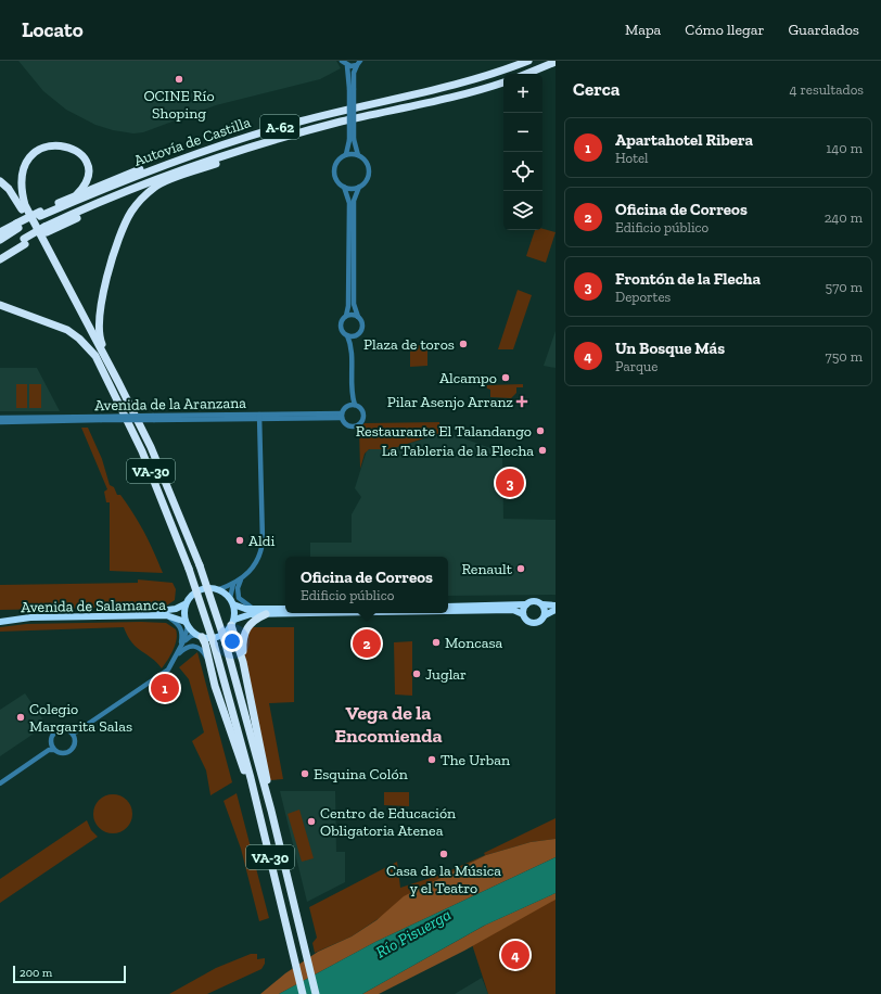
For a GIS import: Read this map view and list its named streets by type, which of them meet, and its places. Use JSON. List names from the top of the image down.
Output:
{
  "streets": {
    "highway": [
      "A-62",
      "Autovía de Castilla",
      "VA-30",
      "Avenida de Salamanca"
    ],
    "street": ["Avenida de la Aranzana"]
  },
  "districts": ["Vega de la Encomienda"],
  "water": ["Río Pisuerga"],
  "places": {
    "other": [
      "OCINE Río Shoping",
      "Plaza de toros",
      "Alcampo",
      "Restaurante El Talandango",
      "La Tableria de la Flecha",
      "Aldi",
      "Renault",
      "Moncasa",
      "Juglar",
      "Colegio Margarita Salas",
      "The Urban",
      "Esquina Colón",
      "Centro de Educación Obligatoria Atenea",
      "Casa de la Música y el Teatro"
    ],
    "health": ["Pilar Asenjo Arranz"]
  },
  "scale_bar": "200 m",
  "page": {
    "header": "Locato",
    "nav": ["Mapa", "Cómo llegar", "Guardados"],
    "heading": ["Cerca", "4 resultados"],
    "map_buttons": ["+", "−"],
    "list": [
      {
        "mark": "1",
        "name": "Apartahotel Ribera",
        "note": "Hotel",
        "value": "140 m"
      },
      {
        "mark": "2",
        "name": "Oficina de Correos",
        "note": "Edificio público",
        "value": "240 m"
      },
      {
        "mark": "3",
        "name": "Frontón de la Flecha",
        "note": "Deportes",
        "value": "570 m"
      },
      {
        "mark": "4",
        "name": "Un Bosque Más",
        "note": "Parque",
        "value": "750 m"
      }
    ],
    "pins": [
      "3",
      "2",
      "1",
      "4"
    ],
    "popup": ["Oficina de Correos", "Edificio público"],
    "scale": "200 m"
  }
}
